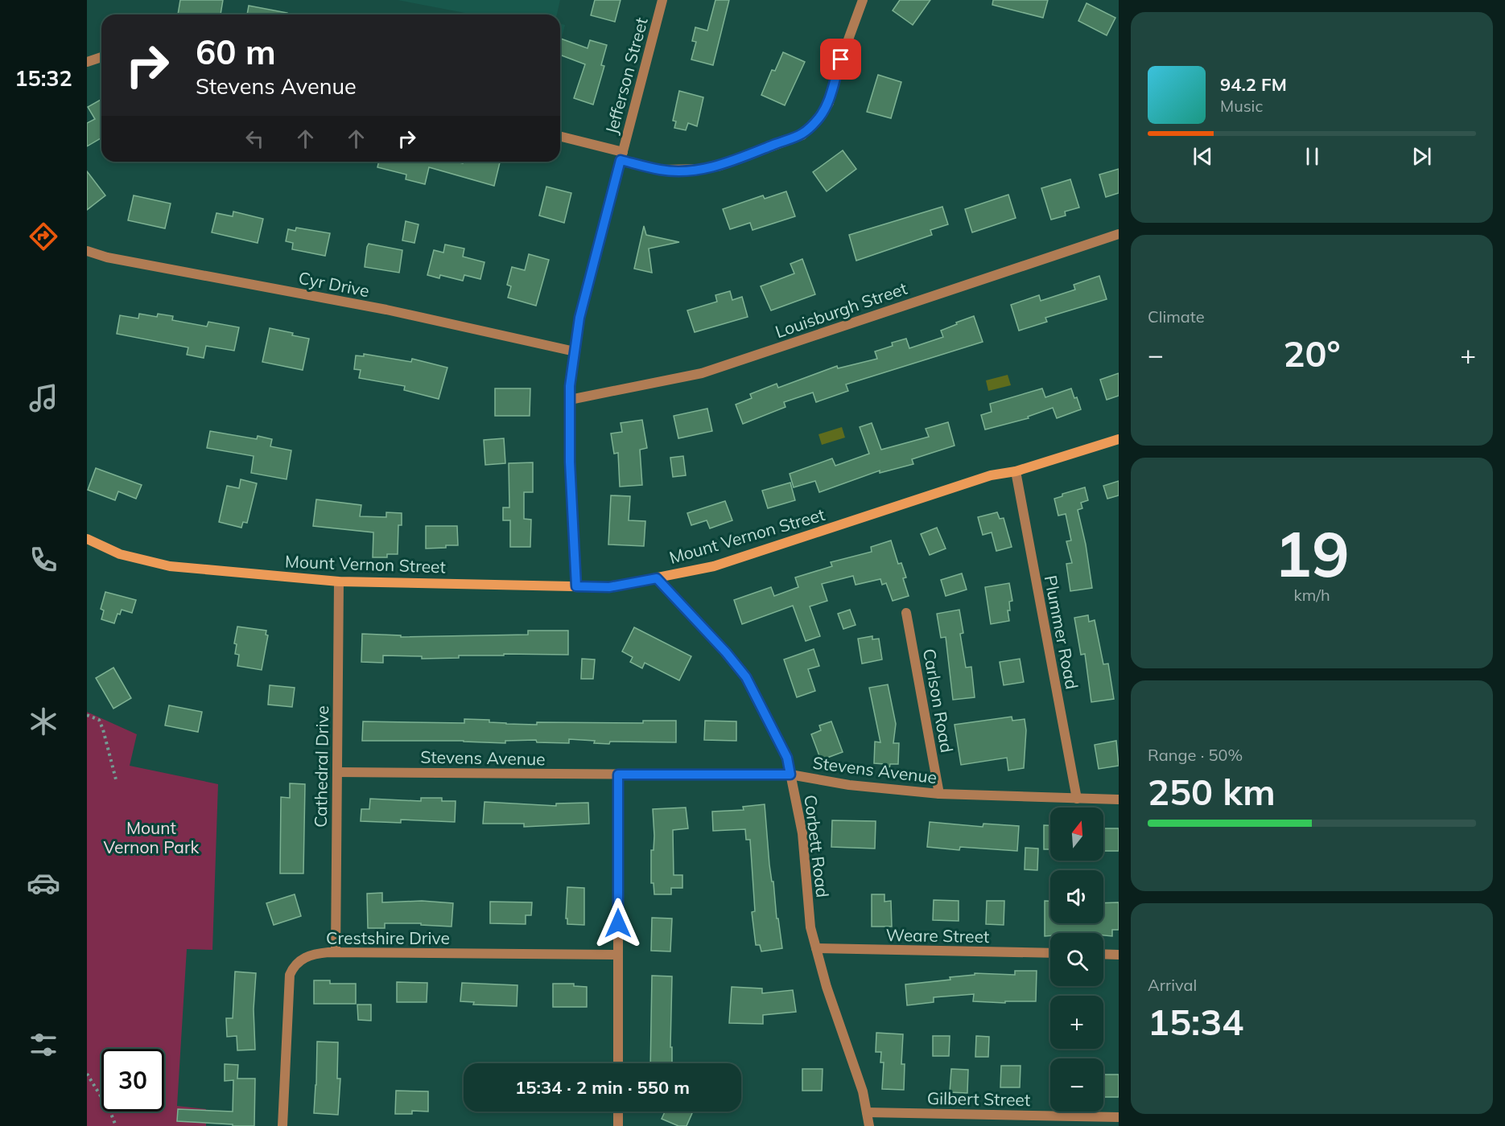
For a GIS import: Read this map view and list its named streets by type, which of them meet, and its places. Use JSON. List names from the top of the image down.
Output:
{
  "streets": {
    "main road": ["Mount Vernon Street"],
    "street": [
      "Jefferson Street",
      "Cyr Drive",
      "Louisburgh Street",
      "Plummer Road",
      "Carlson Road",
      "Stevens Avenue",
      "Cathedral Drive",
      "Corbett Road",
      "Weare Street",
      "Crestshire Drive",
      "Gilbert Street"
    ]
  },
  "crossings": [
    ["Jefferson Street", "Cyr Drive"],
    ["Jefferson Street", "Louisburgh Street"],
    ["Jefferson Street", "Mount Vernon Street"],
    ["Mount Vernon Street", "Plummer Road"],
    ["Mount Vernon Street", "Cathedral Drive"],
    ["Mount Vernon Street", "Corbett Road"],
    ["Plummer Road", "Stevens Avenue"],
    ["Carlson Road", "Stevens Avenue"],
    ["Stevens Avenue", "Cathedral Drive"],
    ["Stevens Avenue", "Corbett Road"],
    ["Cathedral Drive", "Crestshire Drive"],
    ["Corbett Road", "Weare Street"],
    ["Corbett Road", "Gilbert Street"]
  ],
  "parks": ["Mount Vernon Park"],
  "north": "top",
  "page": {
    "tabs": "15:32",
    "turn": ["60 m", "Stevens Avenue"],
    "song": ["94.2 FM", "Music"],
    "tile": [
      "Climate",
      ["19", "km/h"],
      ["Range · 50%", "250 km"],
      ["Arrival", "15:34"]
    ],
    "heat": ["−", "20°", "+"],
    "map_buttons": ["+", "−"],
    "limit": "30",
    "trip": "15:34 · 2 min · 550 m"
  }
}
